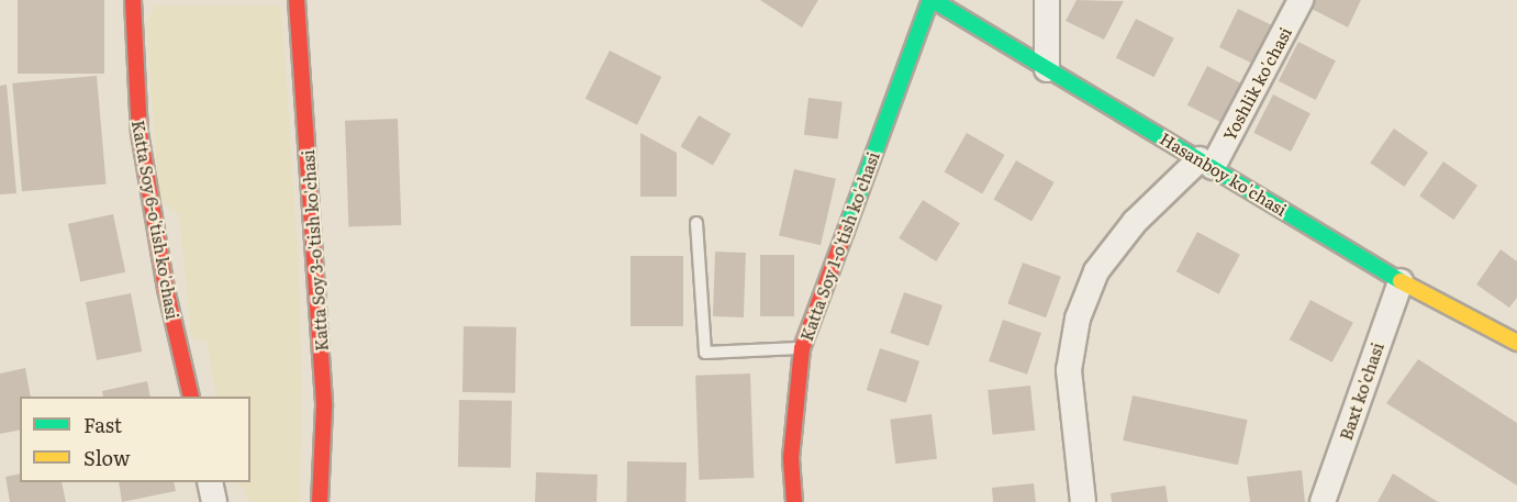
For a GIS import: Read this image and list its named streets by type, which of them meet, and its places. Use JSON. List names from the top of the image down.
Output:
{
  "streets": {
    "street": [
      "Yoshlik ko'chasi",
      "Hasanboy ko'chasi",
      "Katta Soy 6-o'tish ko'chasi",
      "Katta Soy 1-o'tish ko'chasi",
      "Katta Soy 3-o'tish ko'chasi",
      "Baxt ko'chasi"
    ]
  },
  "crossings": [
    ["Yoshlik ko'chasi", "Hasanboy ko'chasi"],
    ["Hasanboy ko'chasi", "Katta Soy 1-o'tish ko'chasi"],
    ["Hasanboy ko'chasi", "Baxt ko'chasi"]
  ],
  "legend": ["Fast", "Slow"]
}
